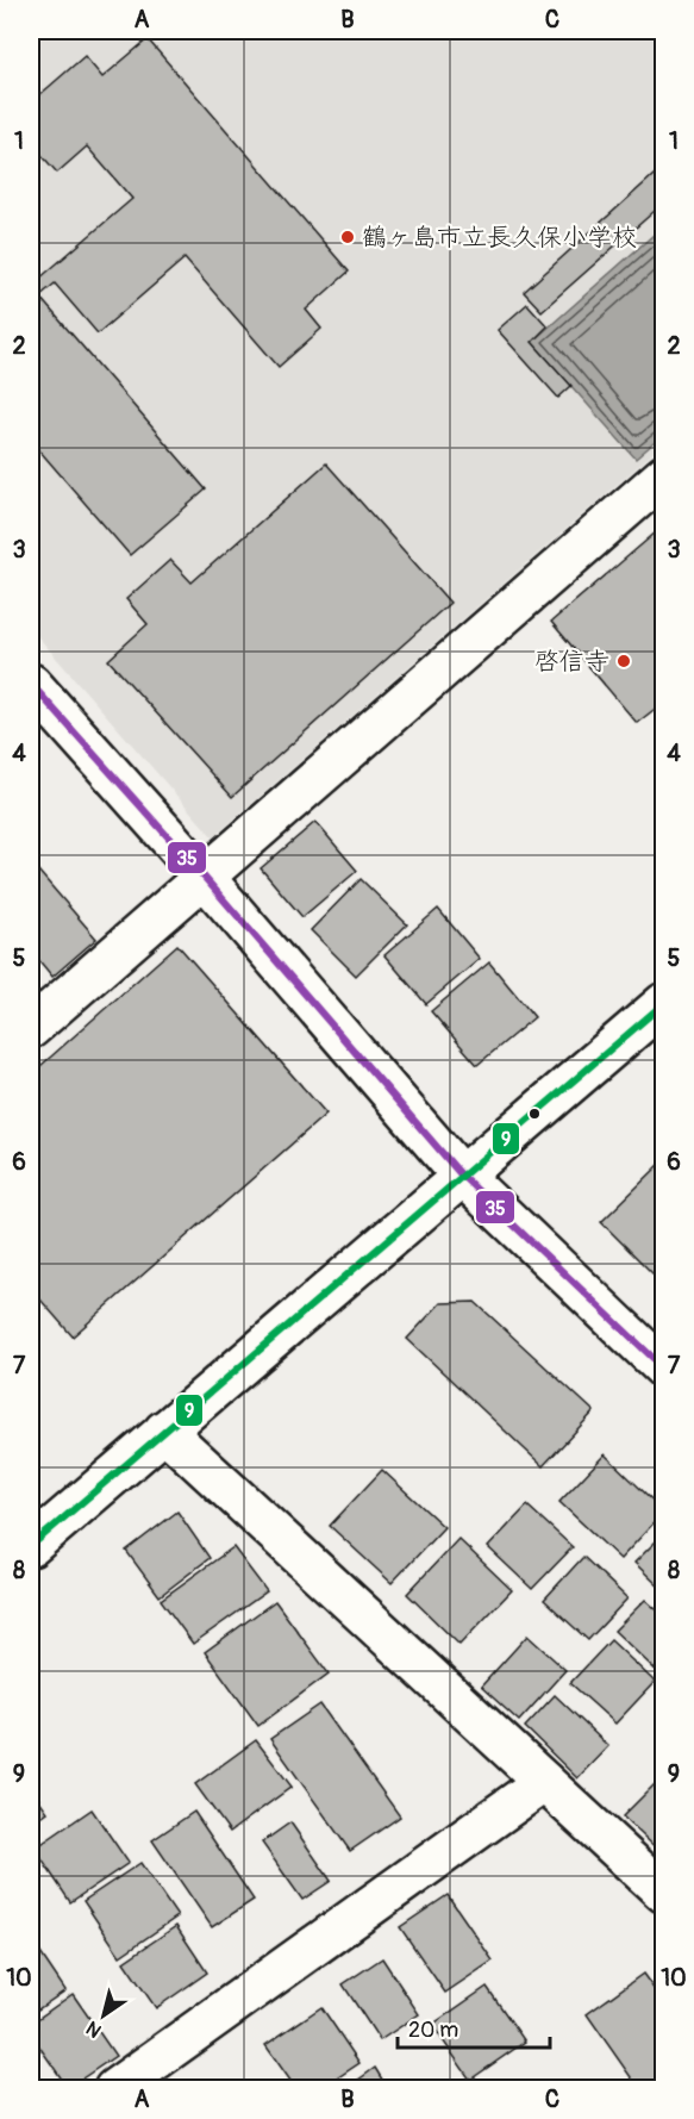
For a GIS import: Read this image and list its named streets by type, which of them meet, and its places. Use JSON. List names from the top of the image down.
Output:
{
  "places": ["鶴ヶ島市立長久保小学校", "啓信寺"],
  "lines": ["transit line 35", "transit line 9"],
  "scale_bar": "20 m",
  "north": "bottom left",
  "grid": {
    "columns": ["A", "B", "C"],
    "rows": [
      "1",
      "2",
      "3",
      "4",
      "5",
      "6",
      "7",
      "8",
      "9",
      "10"
    ]
  }
}
